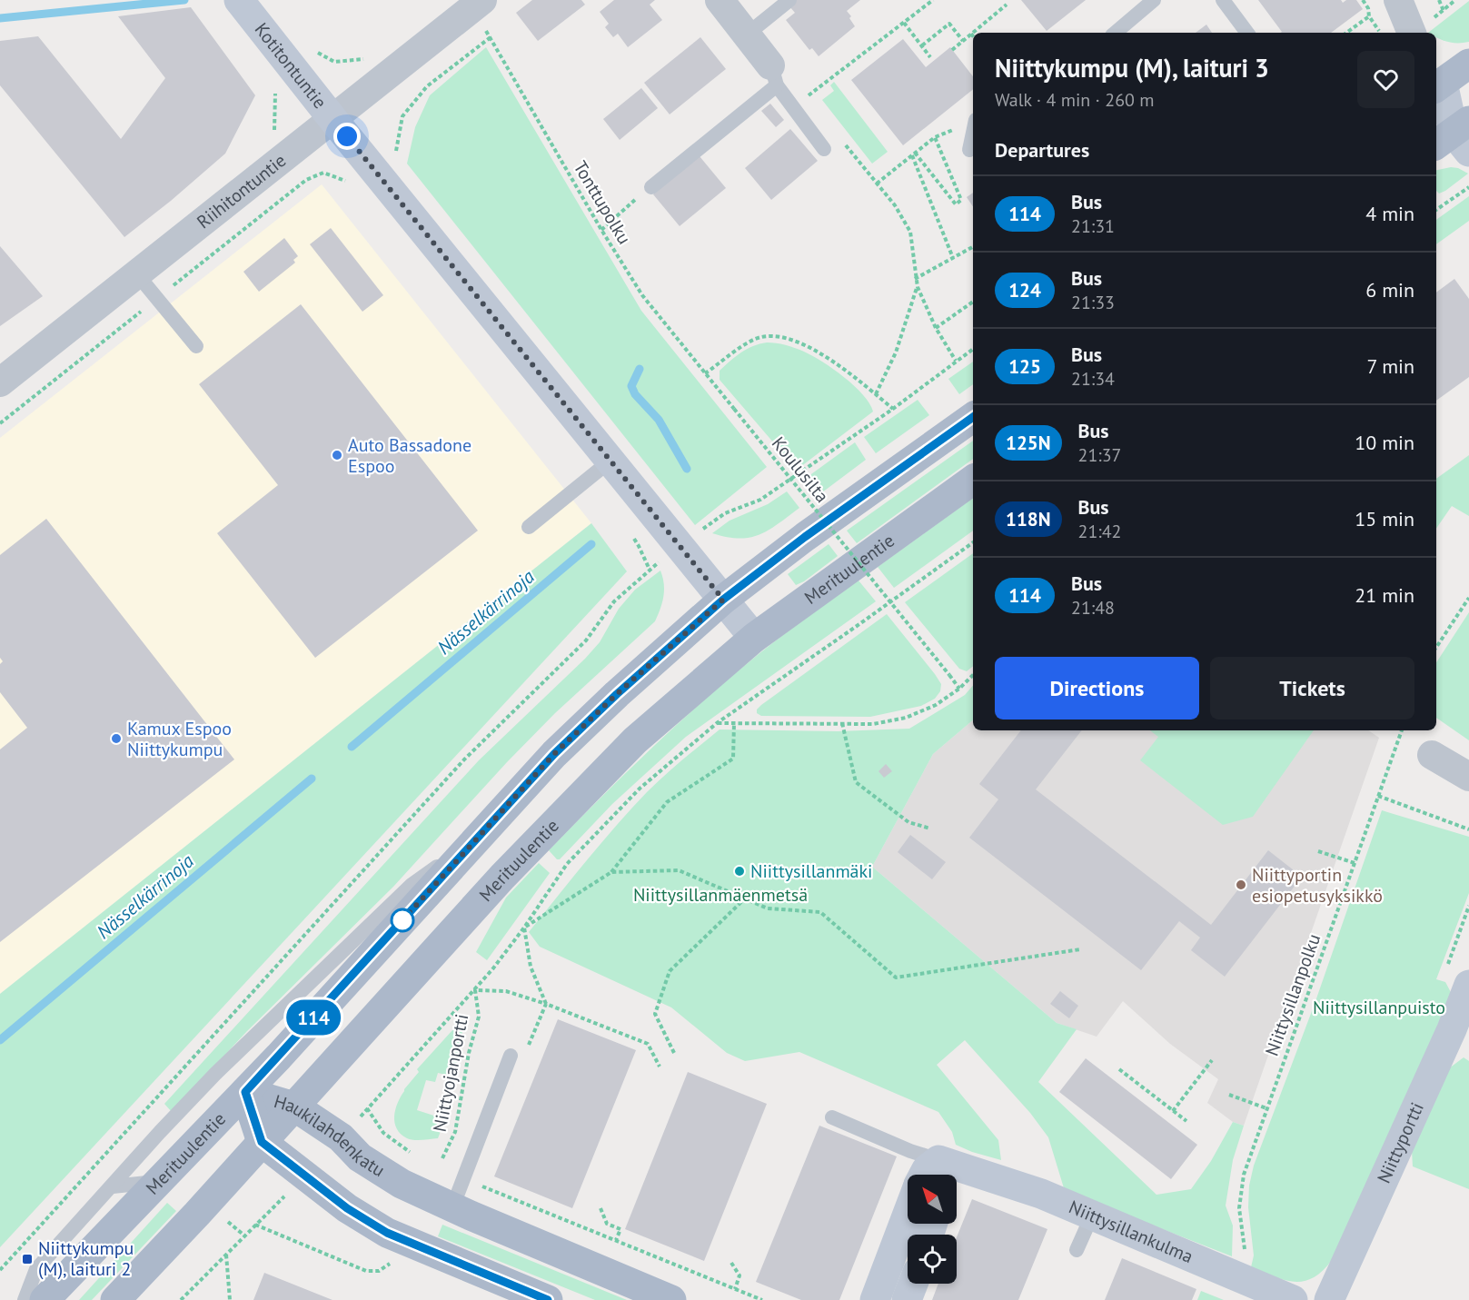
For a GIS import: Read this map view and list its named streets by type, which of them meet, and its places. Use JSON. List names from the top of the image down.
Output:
{
  "streets": {
    "main road": ["Merituulentie", "Haukilahdenkatu"],
    "street": [
      "Kotitontuntie",
      "Riihitontuntie",
      "Niittyportti",
      "Niittysillankulma"
    ],
    "path": [
      "Tonttupolku",
      "Koulusilta",
      "Niittysillanpolku",
      "Niittyojanportti"
    ]
  },
  "crossings": [
    ["Kotitontuntie", "Riihitontuntie"],
    ["Kotitontuntie", "Merituulentie"],
    ["Riihitontuntie", "Tonttupolku"],
    ["Tonttupolku", "Koulusilta"],
    ["Merituulentie", "Haukilahdenkatu"],
    ["Niittysillanpolku", "Niittysillankulma"]
  ],
  "water": ["Nässelkärrinoja"],
  "parks": ["Niittysillanmäenmetsä", "Niittysillanpuisto"],
  "places": {
    "other": [
      "Auto Bassadone Espoo",
      "Kamux Espoo Niittykumpu",
      "Niittysillanmäki",
      "Niittyportin esiopetusyksikkö"
    ],
    "transit": ["Niittykumpu (M), laituri 2"]
  },
  "lines": ["bus line 114"],
  "north": "top left",
  "page": {
    "on_map": "114",
    "heading": [
      ["Niittykumpu (M), laituri 3", "Walk · 4 min · 260 m"],
      "Departures"
    ],
    "list": [
      {
        "mark": "114",
        "name": "Bus",
        "note": "21:31",
        "value": "4 min"
      },
      {
        "mark": "124",
        "name": "Bus",
        "note": "21:33",
        "value": "6 min"
      },
      {
        "mark": "125",
        "name": "Bus",
        "note": "21:34",
        "value": "7 min"
      },
      {
        "mark": "125N",
        "name": "Bus",
        "note": "21:37",
        "value": "10 min"
      },
      {
        "mark": "118N",
        "name": "Bus",
        "note": "21:42",
        "value": "15 min"
      },
      {
        "mark": "114",
        "name": "Bus",
        "note": "21:48",
        "value": "21 min"
      }
    ],
    "buttons": ["Directions", "Tickets"]
  }
}
